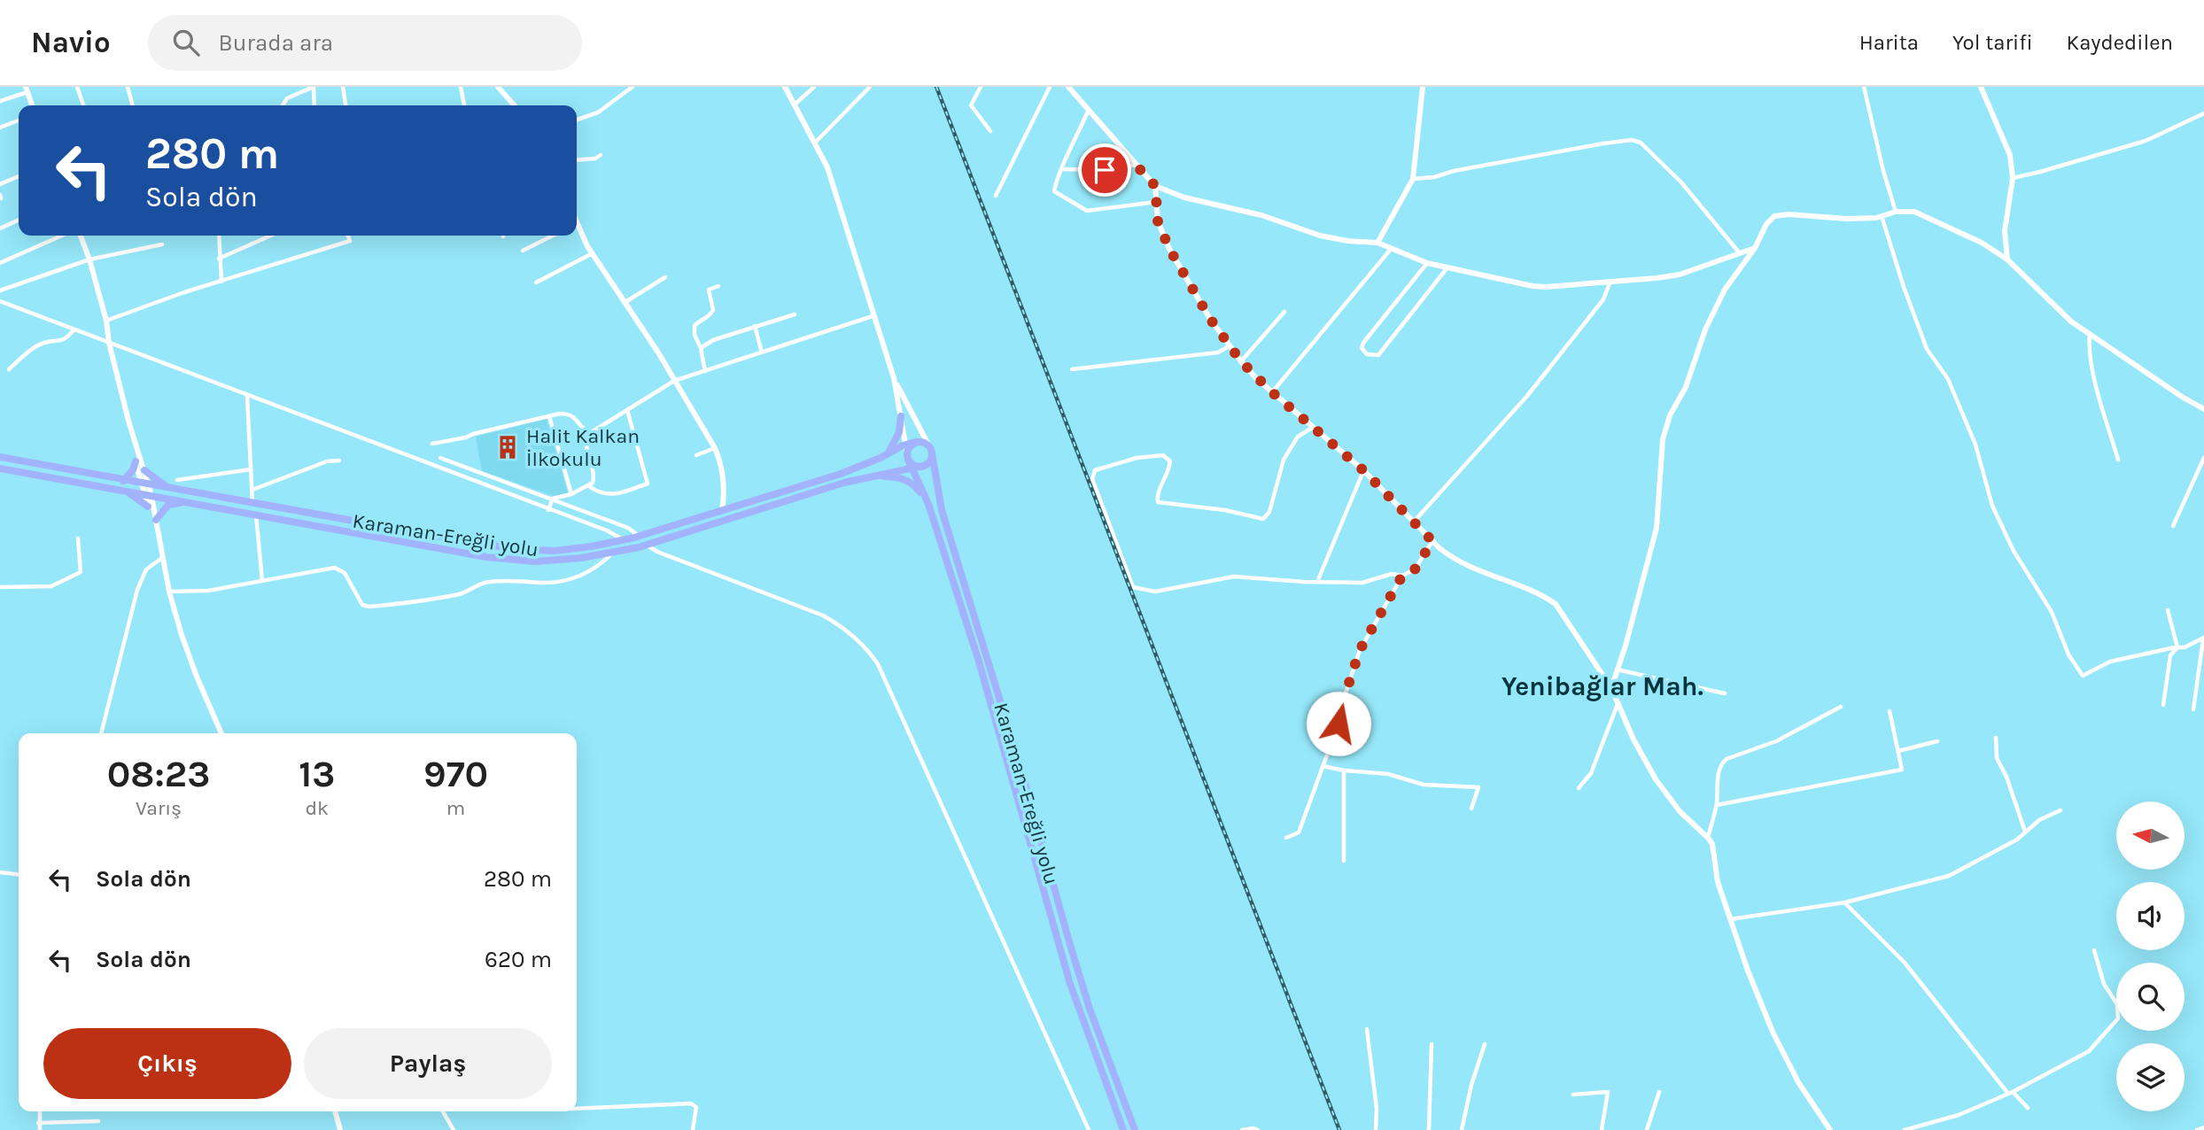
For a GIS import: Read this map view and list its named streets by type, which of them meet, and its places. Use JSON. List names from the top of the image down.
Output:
{
  "streets": {
    "highway": ["Karaman-Ereğli yolu"]
  },
  "districts": ["Yenibağlar Mah."],
  "places": {
    "building": ["Halit Kalkan İlkokulu"]
  },
  "north": "left",
  "page": {
    "header": "Navio",
    "search": "Burada ara",
    "nav": ["Harita", "Yol tarifi", "Kaydedilen"],
    "turn": ["280 m", "Sola dön"],
    "eta": [
      "08:23",
      "Varış",
      "13",
      "dk",
      "970",
      "m"
    ],
    "list": [
      {
        "name": "Sola dön",
        "value": "280 m"
      },
      {
        "name": "Sola dön",
        "value": "620 m"
      }
    ],
    "buttons": ["Çıkış", "Paylaş"]
  }
}
